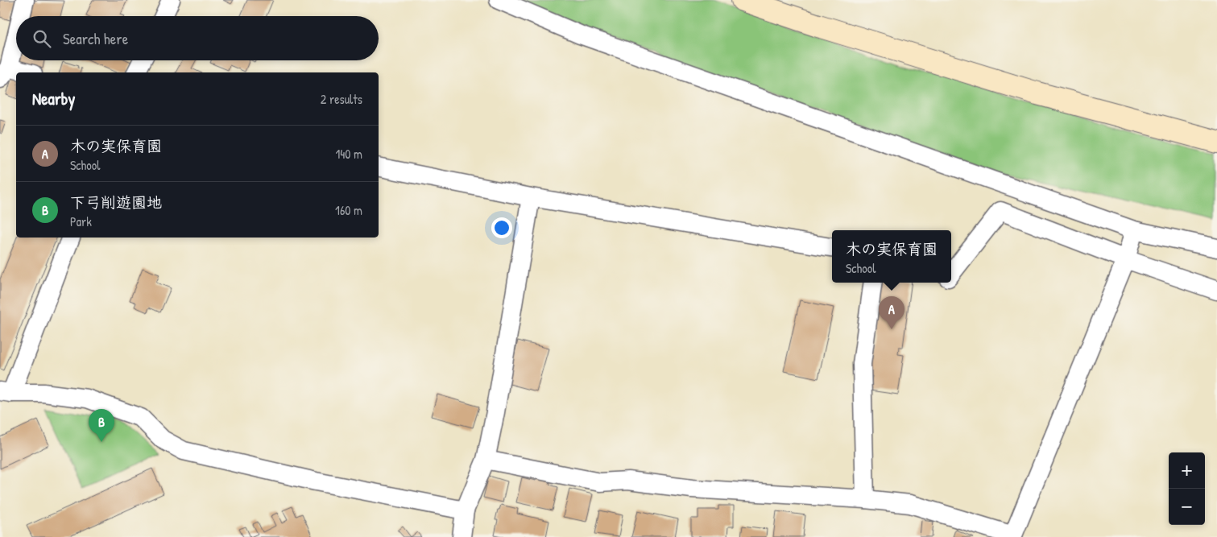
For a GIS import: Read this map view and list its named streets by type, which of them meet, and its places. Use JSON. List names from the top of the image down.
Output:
{
  "page": {
    "search": "Search here",
    "heading": ["Nearby", "2 results"],
    "list": [
      {
        "mark": "A",
        "name": "木の実保育園",
        "note": "School",
        "value": "140 m"
      },
      {
        "mark": "B",
        "name": "下弓削遊園地",
        "note": "Park",
        "value": "160 m"
      }
    ],
    "popup": ["木の実保育園", "School"],
    "pins": ["A", "B"],
    "map_buttons": ["+", "−"]
  }
}
